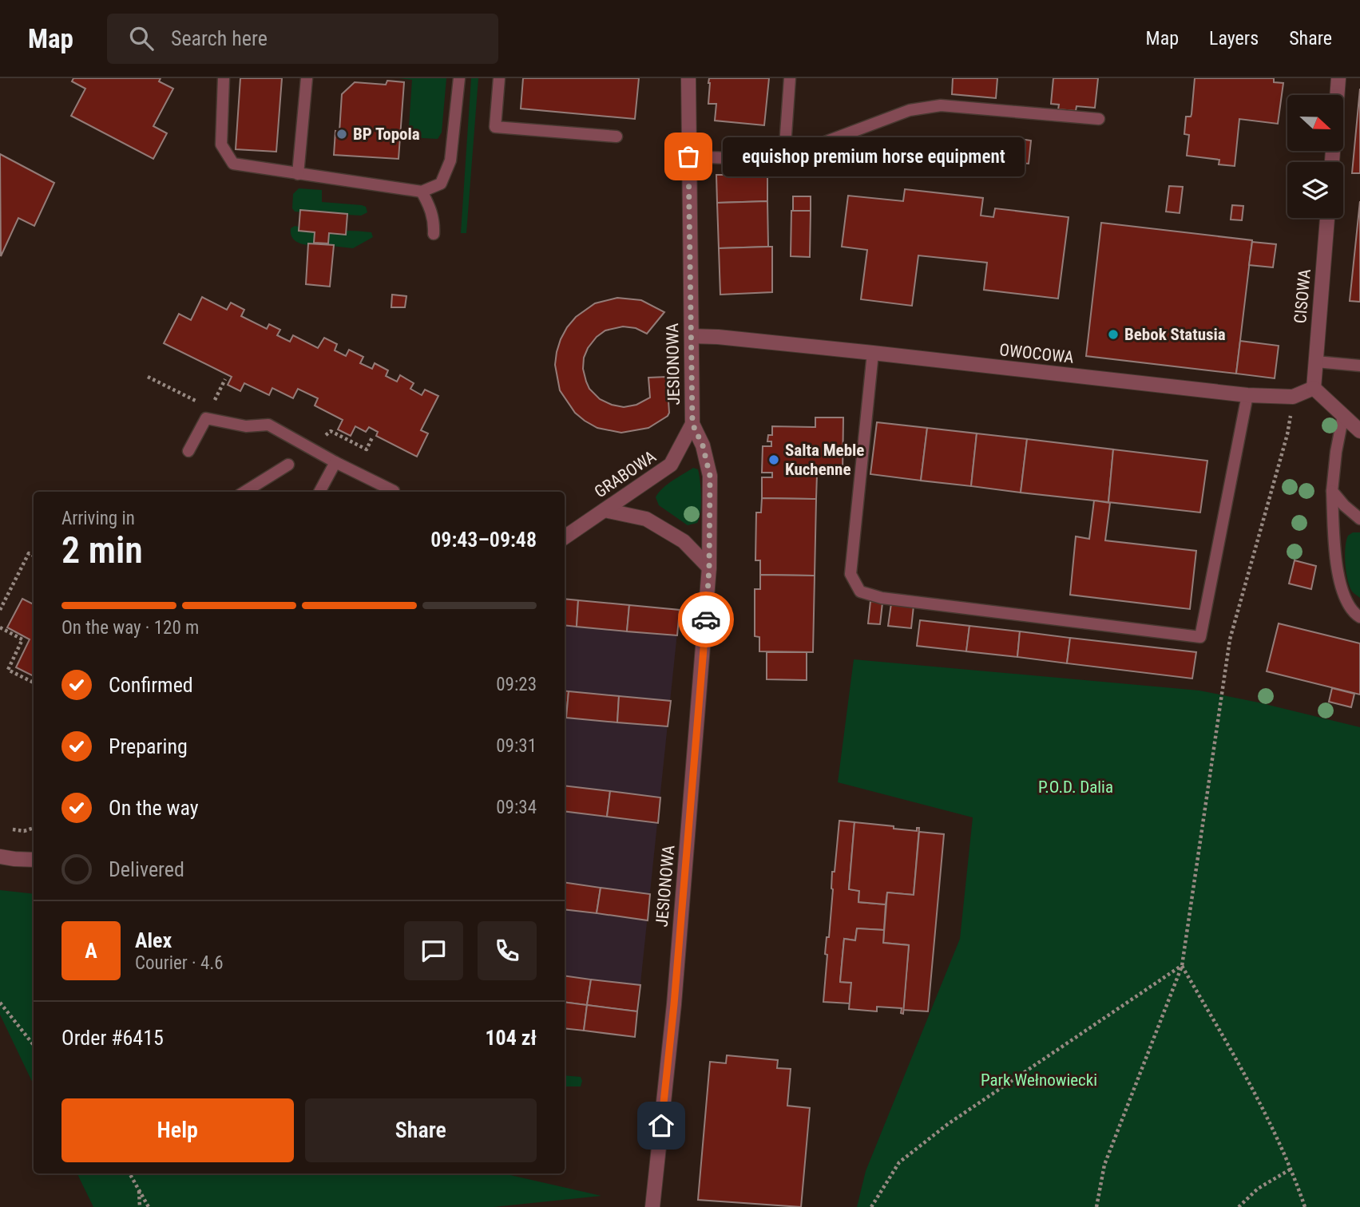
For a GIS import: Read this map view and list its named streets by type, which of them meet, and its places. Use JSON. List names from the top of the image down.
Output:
{
  "streets": {
    "street": [
      "CISOWA",
      "OWOCOWA",
      "JESIONOWA",
      "GRABOWA"
    ]
  },
  "crossings": [
    ["CISOWA", "OWOCOWA"],
    ["OWOCOWA", "JESIONOWA"],
    ["JESIONOWA", "GRABOWA"]
  ],
  "parks": ["P.O.D. Dalia", "Park Wełnowiecki"],
  "places": [
    "BP Topola",
    "equishop premium horse equipment",
    "Bebok Statusia",
    "Salta Meble Kuchenne"
  ],
  "north": "right",
  "page": {
    "header": "Map",
    "search": "Search here",
    "nav": ["Map", "Layers", "Share"],
    "bubble": "equishop premium horse equipment",
    "heading": ["2 min", "Arriving in", "09:43–09:48"],
    "panel": [
      "Alex",
      "Courier · 4.6",
      "Order #6415",
      "104 zł"
    ],
    "bar": "On the way · 120 m",
    "list": [
      ["Confirmed", "09:23"],
      ["Preparing", "09:31"],
      ["On the way", "09:34"],
      "Delivered"
    ],
    "round": "A",
    "buttons": ["Help", "Share"]
  }
}
